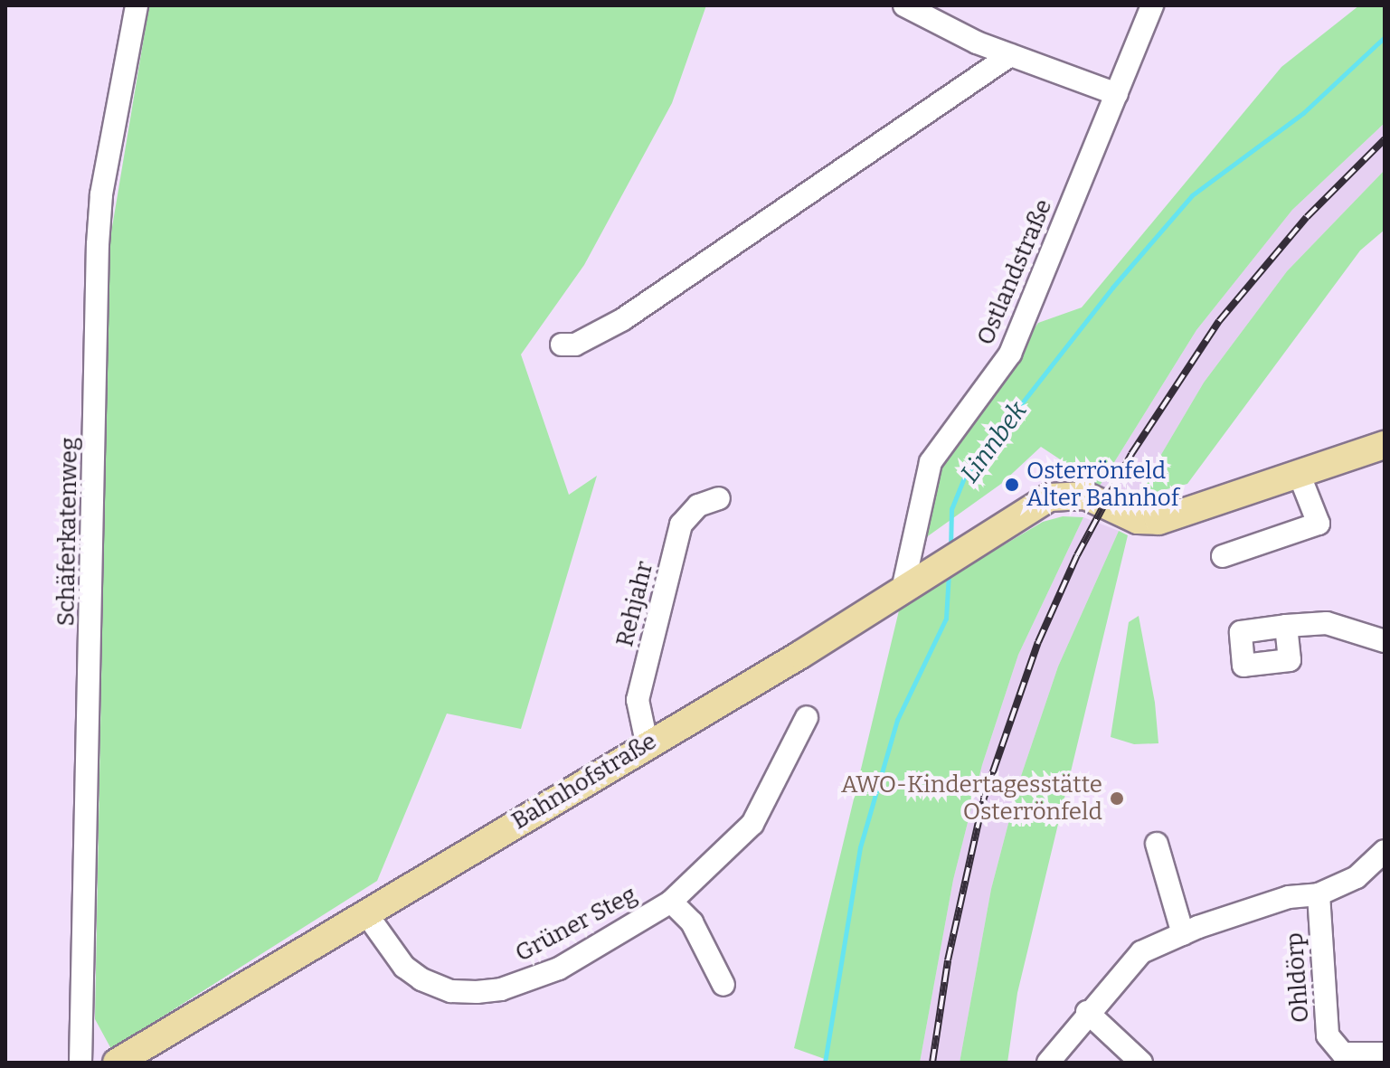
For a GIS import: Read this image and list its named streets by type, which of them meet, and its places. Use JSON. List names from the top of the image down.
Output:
{
  "streets": {
    "main road": ["Bahnhofstraße"],
    "street": [
      "Ostlandstraße",
      "Schäferkatenweg",
      "Rehjahr",
      "Grüner Steg",
      "Ohldörp"
    ]
  },
  "crossings": [
    ["Ostlandstraße", "Bahnhofstraße"],
    ["Rehjahr", "Bahnhofstraße"],
    ["Bahnhofstraße", "Grüner Steg"]
  ],
  "water": ["Linnbek"],
  "places": ["Osterrönfeld Alter Bahnhof", "AWO-Kindertagesstätte Osterrönfeld"]
}
